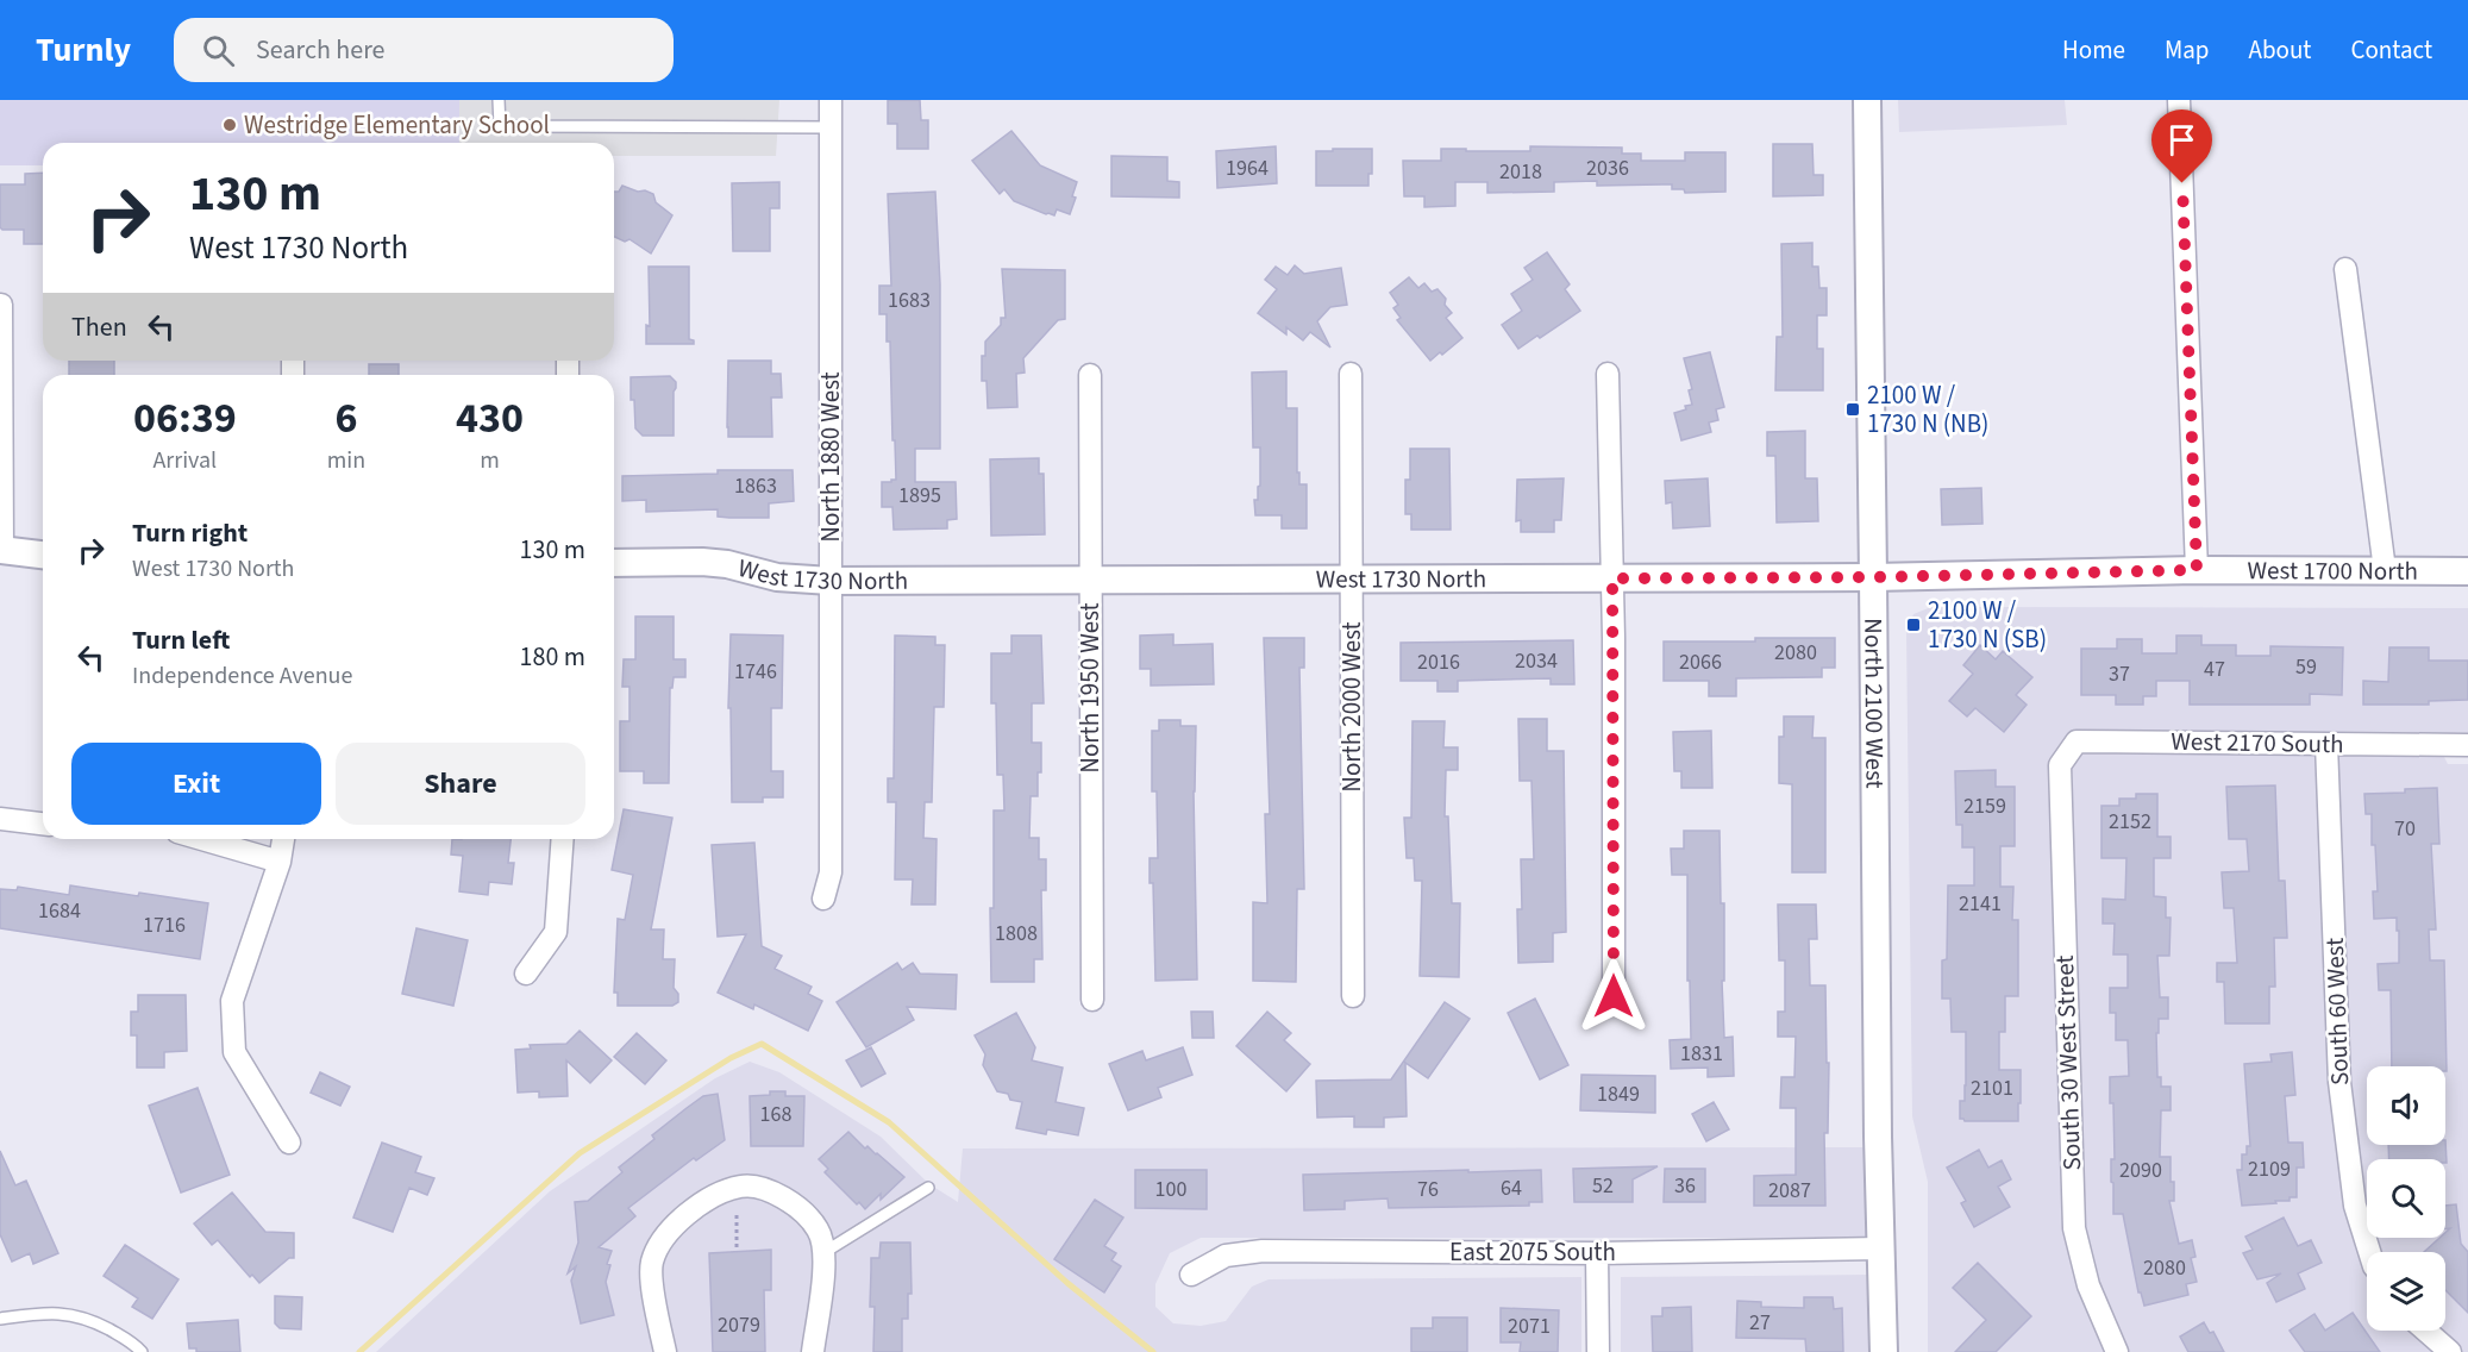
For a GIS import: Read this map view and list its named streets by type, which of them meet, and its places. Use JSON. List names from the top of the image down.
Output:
{
  "streets": {
    "street": [
      "North 1880 West",
      "West 1700 North",
      "West 1730 North",
      "North 1950 West",
      "North 2100 West",
      "North 2000 West",
      "West 2170 South",
      "South 60 West",
      "South 30 West Street",
      "East 2075 South"
    ]
  },
  "crossings": [
    ["North 1880 West", "West 1730 North"],
    ["West 1700 North", "West 1730 North"],
    ["West 1730 North", "North 1950 West"],
    ["West 1730 North", "North 2100 West"],
    ["West 1730 North", "North 2000 West"],
    ["North 2100 West", "East 2075 South"],
    ["West 2170 South", "South 60 West"],
    ["West 2170 South", "South 30 West Street"]
  ],
  "places": {
    "other": ["Westridge Elementary School"],
    "transit": ["2100 W / 1730 N (NB)", "2100 W / 1730 N (SB)"]
  },
  "house_numbers": [
    "1964",
    "2036",
    "2018",
    "1683",
    "1863",
    "1895",
    "2080",
    "2034",
    "2016",
    "2066",
    "59",
    "47",
    "1746",
    "37",
    "2159",
    "2152",
    "70",
    "2141",
    "1684",
    "1716",
    "1808",
    "1831",
    "2101",
    "1849",
    "168",
    "2109",
    "2090",
    "52",
    "36",
    "64",
    "100",
    "76",
    "2087",
    "2080",
    "27",
    "2079",
    "2071"
  ],
  "page": {
    "header": "Turnly",
    "search": "Search here",
    "nav": [
      "Home",
      "Map",
      "About",
      "Contact"
    ],
    "turn": ["130 m", "West 1730 North"],
    "then": "Then",
    "eta": [
      "06:39",
      "Arrival",
      "6",
      "min",
      "430",
      "m"
    ],
    "list": [
      {
        "name": "Turn right",
        "note": "West 1730 North",
        "value": "130 m"
      },
      {
        "name": "Turn left",
        "note": "Independence Avenue",
        "value": "180 m"
      }
    ],
    "buttons": ["Exit", "Share"]
  }
}
